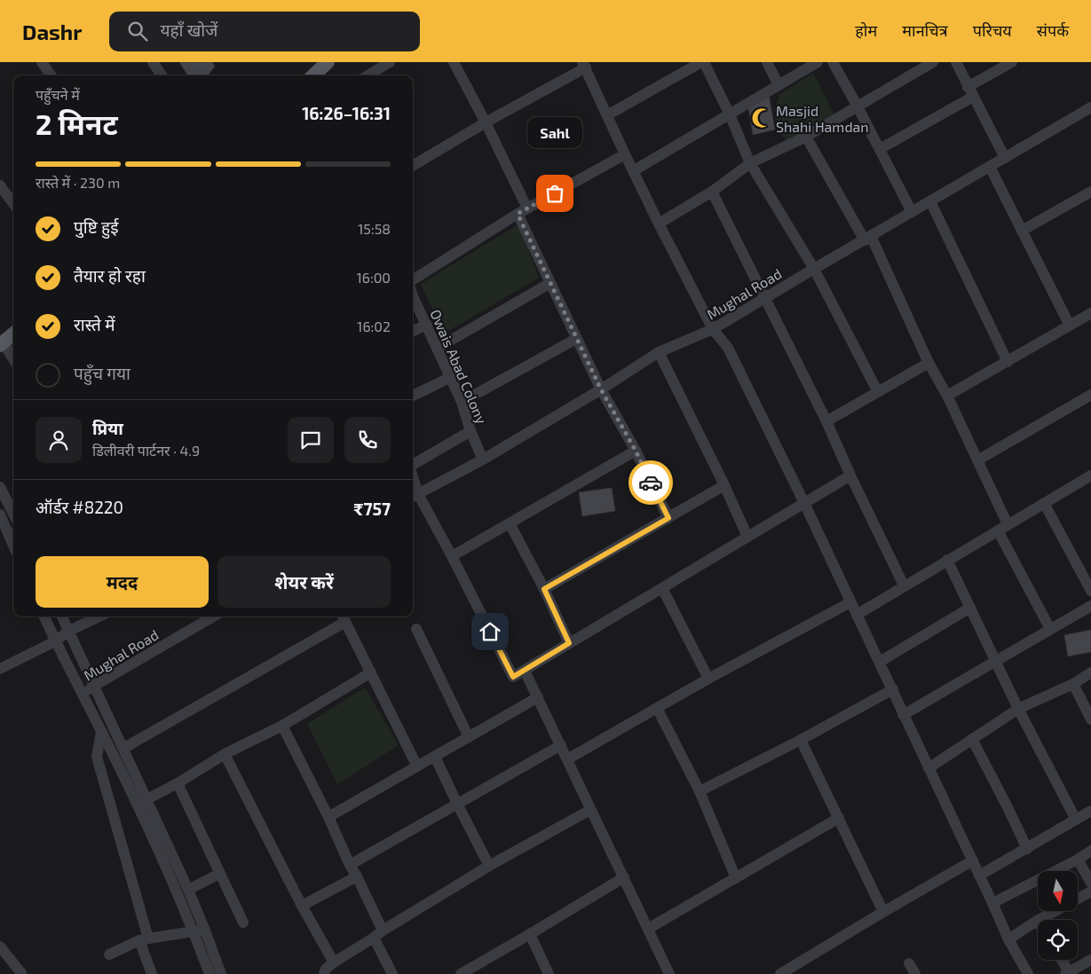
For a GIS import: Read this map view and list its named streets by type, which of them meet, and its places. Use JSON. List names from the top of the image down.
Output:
{
  "streets": {
    "street": ["Mughal Road", "Owais Abad Colony"]
  },
  "crossings": [
    ["Mughal Road", "Owais Abad Colony"]
  ],
  "places": {
    "mosque": ["Masjid Shahi Hamdan"],
    "other": ["Sahl"]
  },
  "north": "bottom",
  "page": {
    "header": "Dashr",
    "search": "यहाँ खोजें",
    "nav": [
      "होम",
      "मानचित्र",
      "परिचय",
      "संपर्क"
    ],
    "heading": ["2 मिनट", "पहुँचने में", "16:26–16:31"],
    "panel": [
      "प्रिया",
      "डिलीवरी पार्टनर · 4.9",
      "ऑर्डर #8220",
      "₹757"
    ],
    "bubble": "Sahl",
    "bar": "रास्ते में · 230 m",
    "list": [
      ["पुष्टि हुई", "15:58"],
      ["तैयार हो रहा", "16:00"],
      ["रास्ते में", "16:02"],
      "पहुँच गया"
    ],
    "buttons": ["मदद", "शेयर करें"]
  }
}
